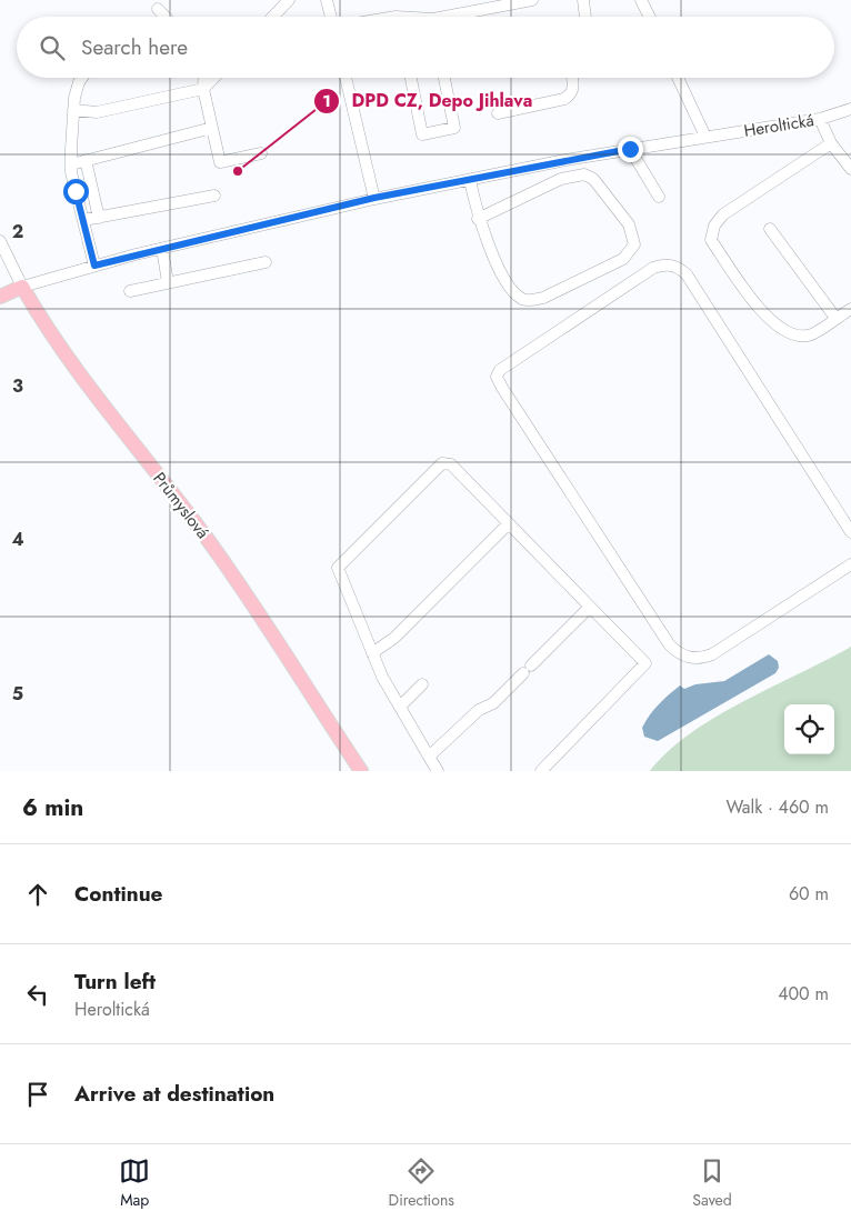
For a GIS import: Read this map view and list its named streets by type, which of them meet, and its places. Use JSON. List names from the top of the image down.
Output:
{
  "streets": {
    "main road": ["Heroltická", "Průmyslová"]
  },
  "crossings": [
    ["Heroltická", "Průmyslová"]
  ],
  "places": ["DPD CZ, Depo Jihlava"],
  "page": {
    "search": "Search here",
    "heading": ["6 min", "Walk · 460 m"],
    "list": [
      ["Continue", "60 m"],
      ["Turn left", "Heroltická", "400 m"],
      "Arrive at destination"
    ],
    "nav": ["Map", "Directions", "Saved"]
  },
  "grid": {
    "rows": [
      "2",
      "3",
      "4",
      "5"
    ]
  }
}
